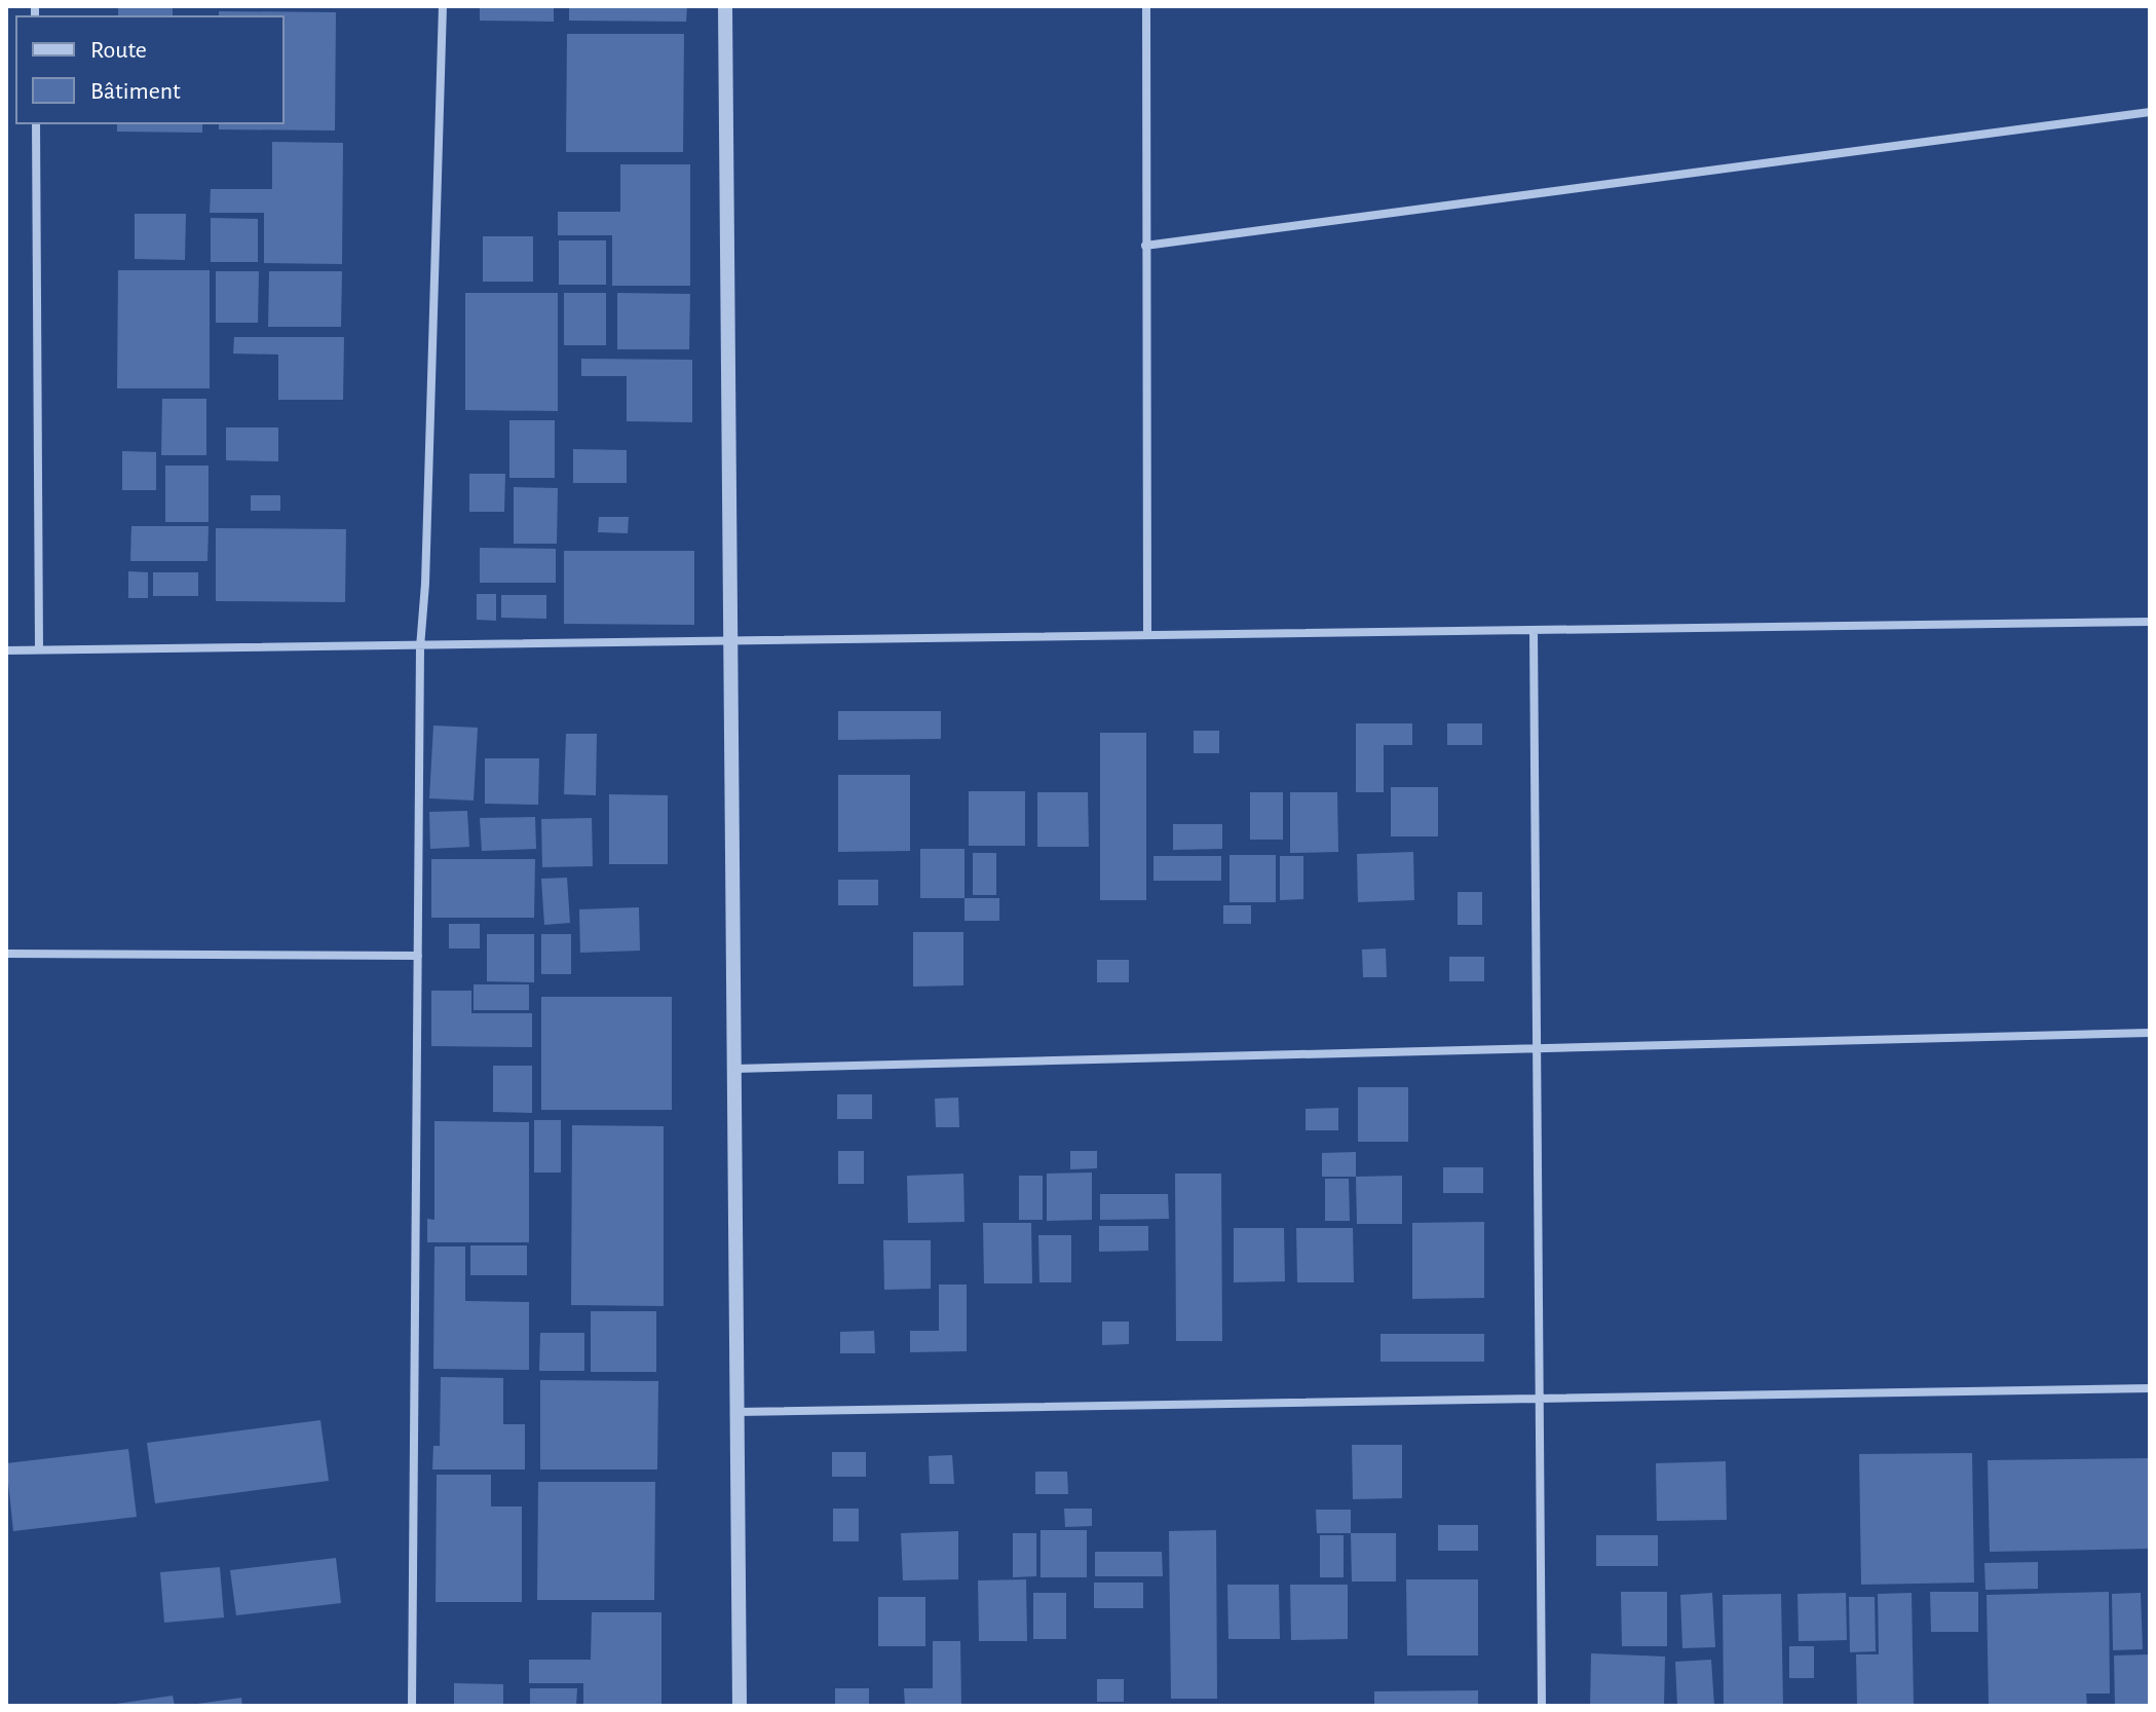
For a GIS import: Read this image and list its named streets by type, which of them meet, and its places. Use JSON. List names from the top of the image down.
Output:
{
  "legend": ["Route", "Bâtiment"]
}
